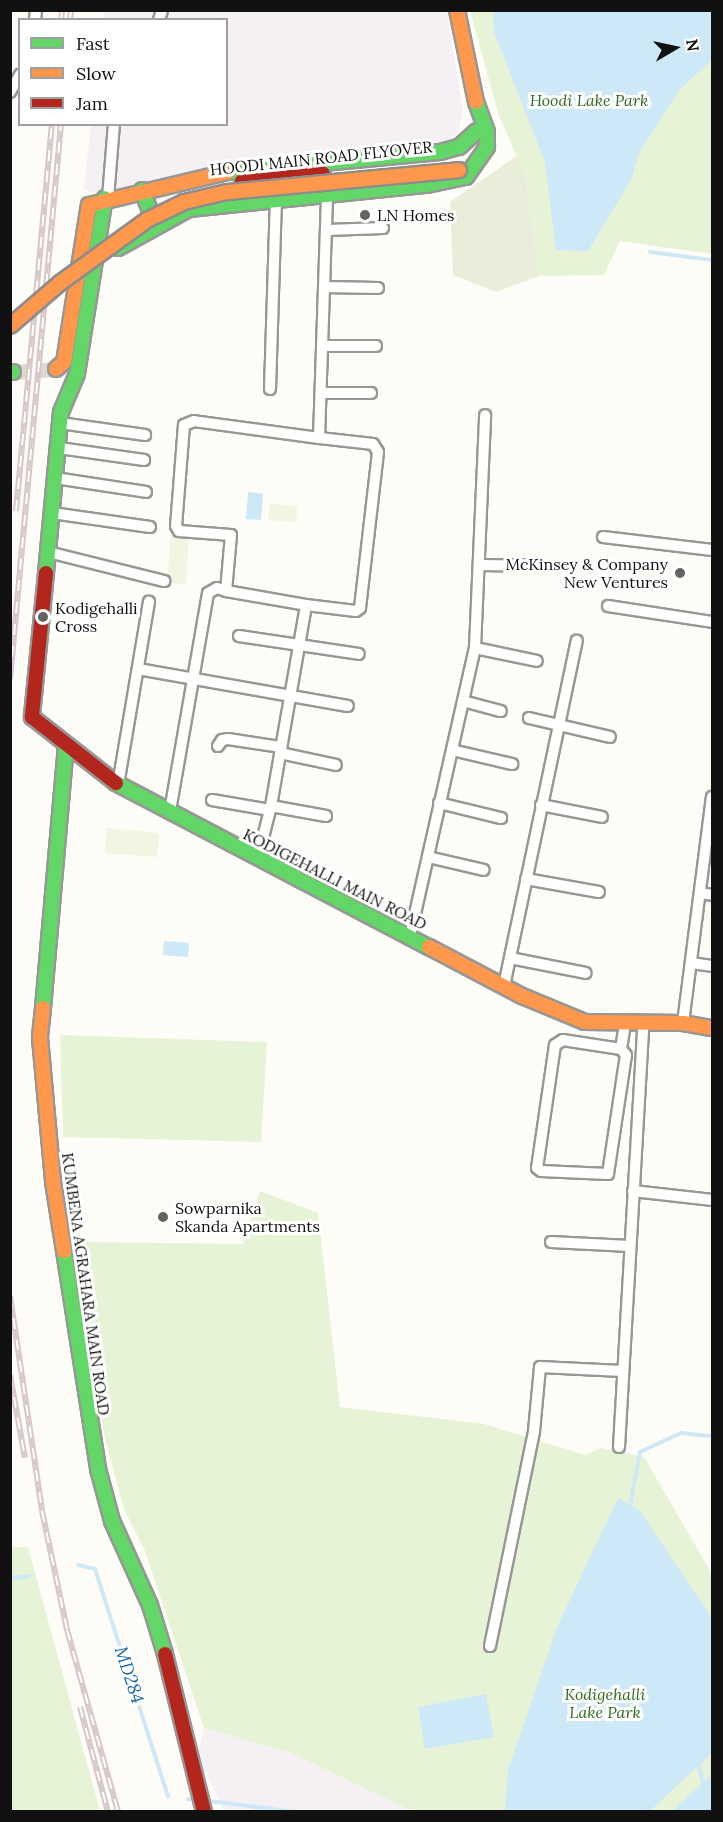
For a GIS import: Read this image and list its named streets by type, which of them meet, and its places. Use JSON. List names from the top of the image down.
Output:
{
  "streets": {
    "street": ["HOODI MAIN ROAD FLYOVER", "KODIGEHALLI MAIN ROAD", "KUMBENA AGRAHARA MAIN ROAD"]
  },
  "crossings": [
    ["KODIGEHALLI MAIN ROAD", "KUMBENA AGRAHARA MAIN ROAD"]
  ],
  "water": ["MD284"],
  "parks": ["Hoodi Lake Park", "Kodigehalli Lake Park"],
  "places": [
    "LN Homes",
    "McKinsey & Company New Ventures",
    "Kodigehalli Cross",
    "Sowparnika Skanda Apartments"
  ],
  "legend": ["Fast", "Slow", "Jam"],
  "north": "right"
}
